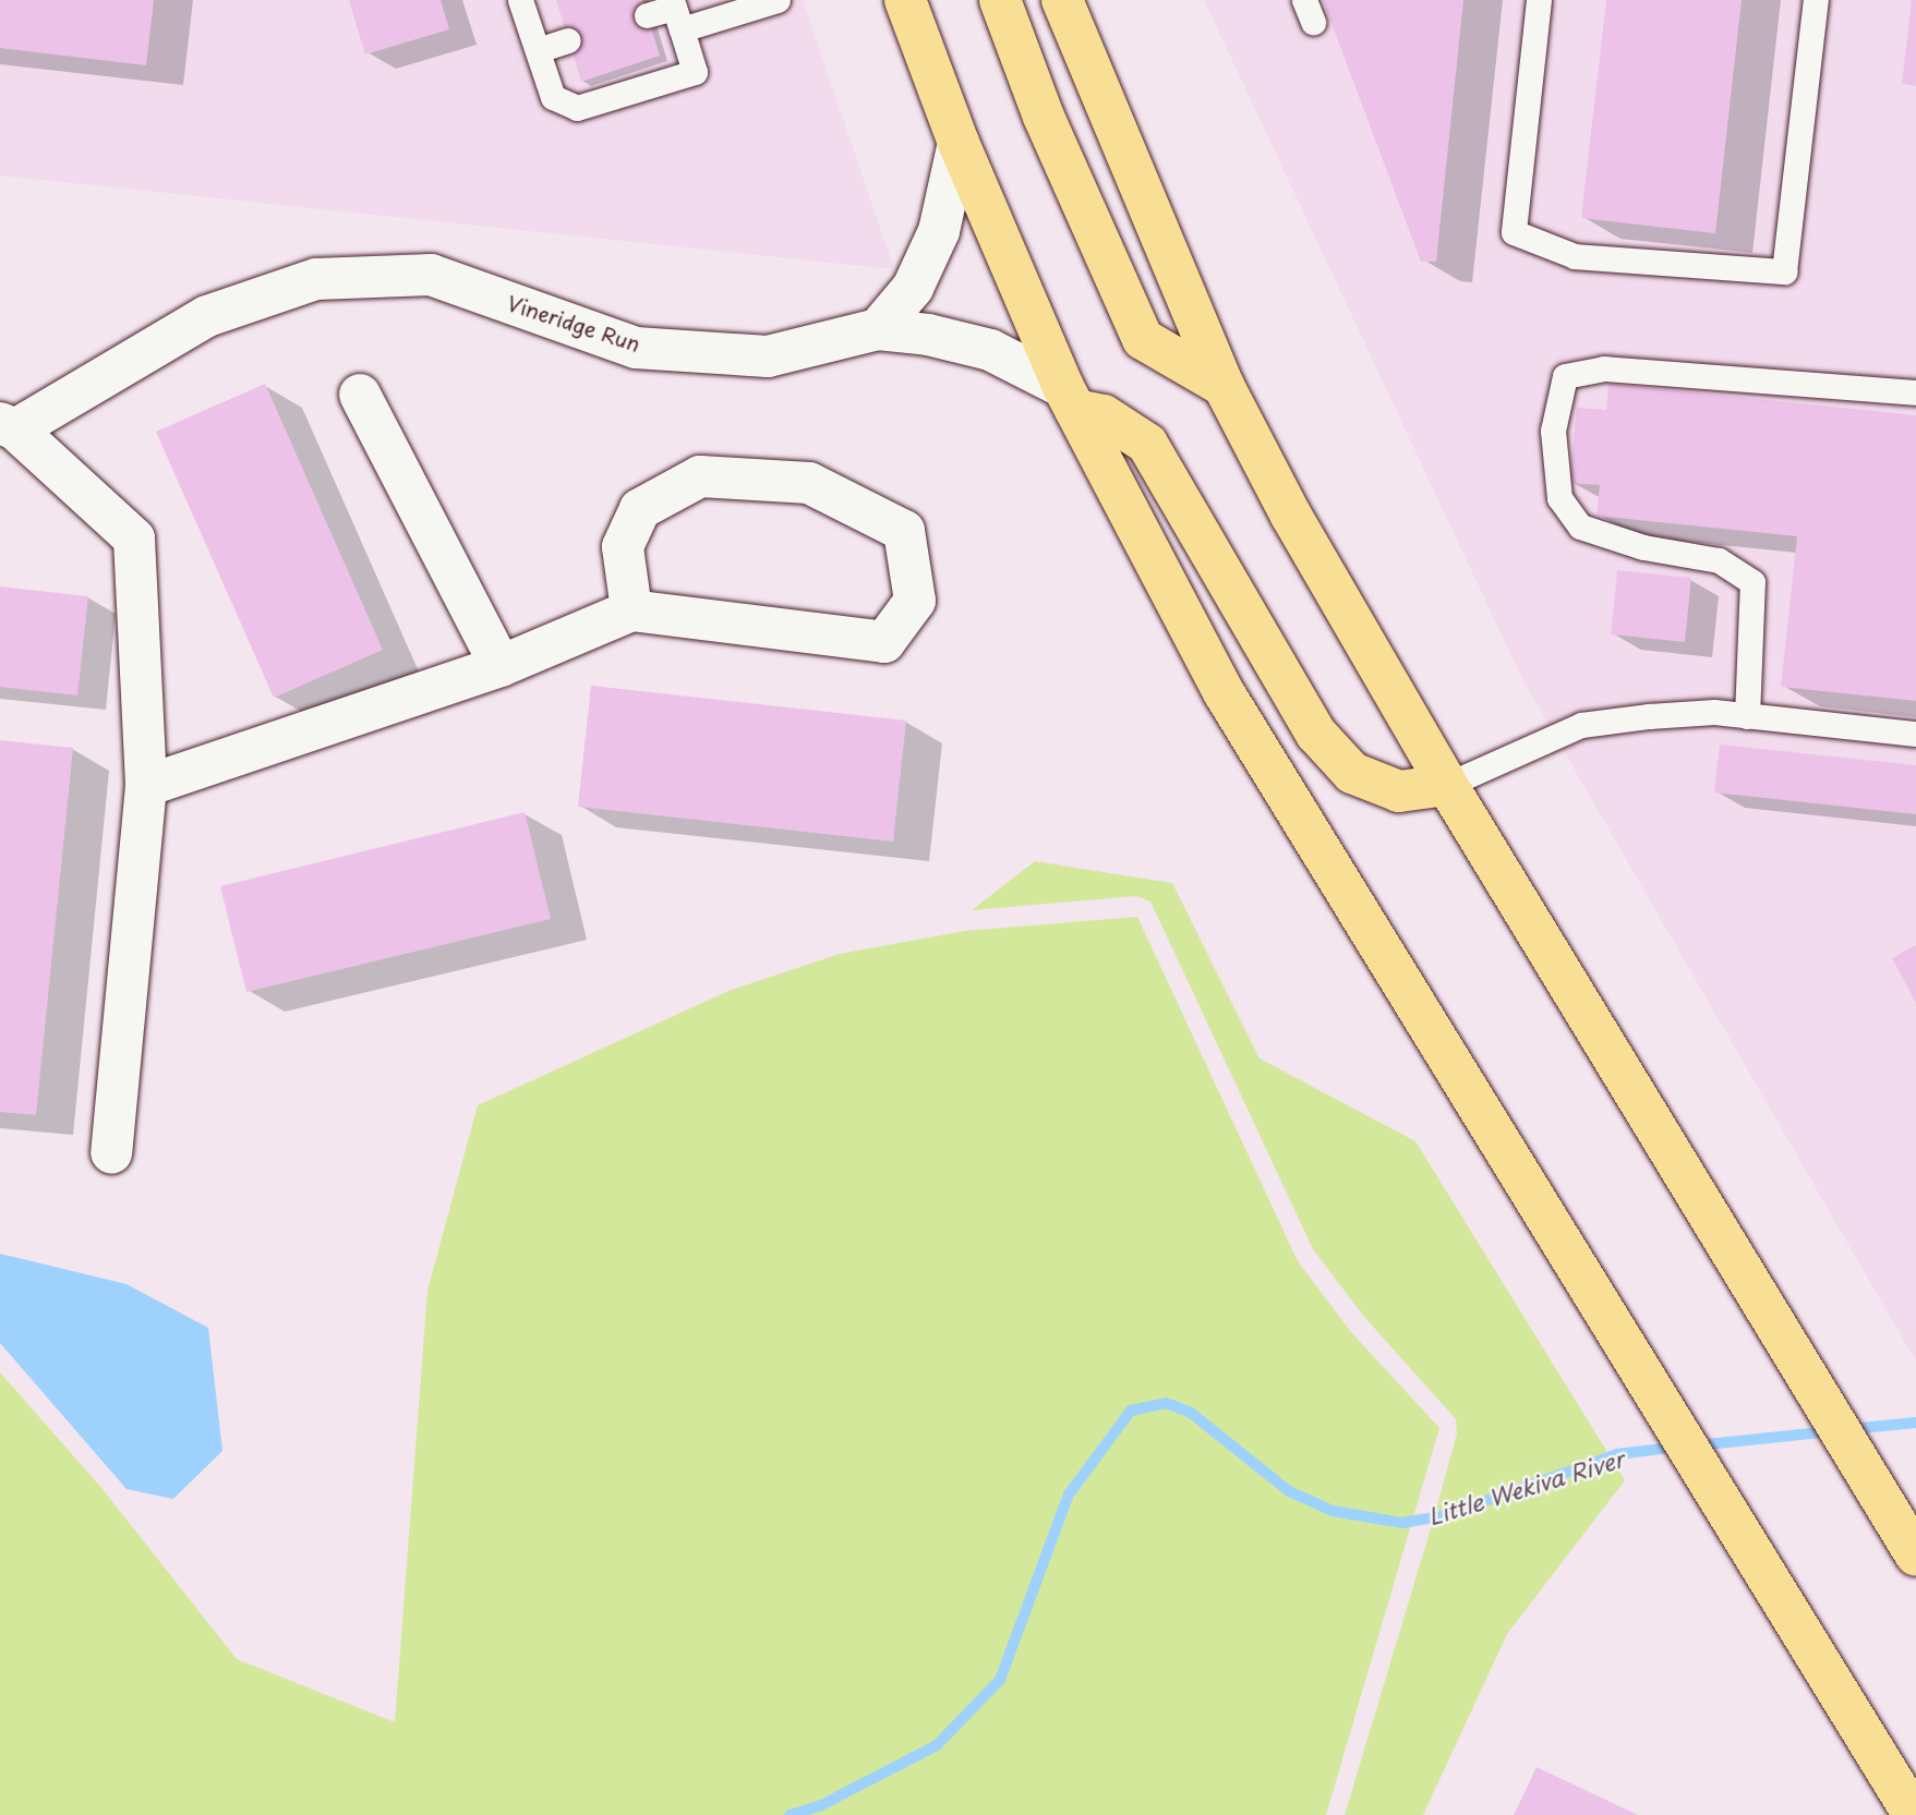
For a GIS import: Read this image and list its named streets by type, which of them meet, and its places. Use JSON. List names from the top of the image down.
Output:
{
  "streets": {
    "street": ["Vineridge Run"]
  },
  "water": ["Little Wekiva River"]
}
